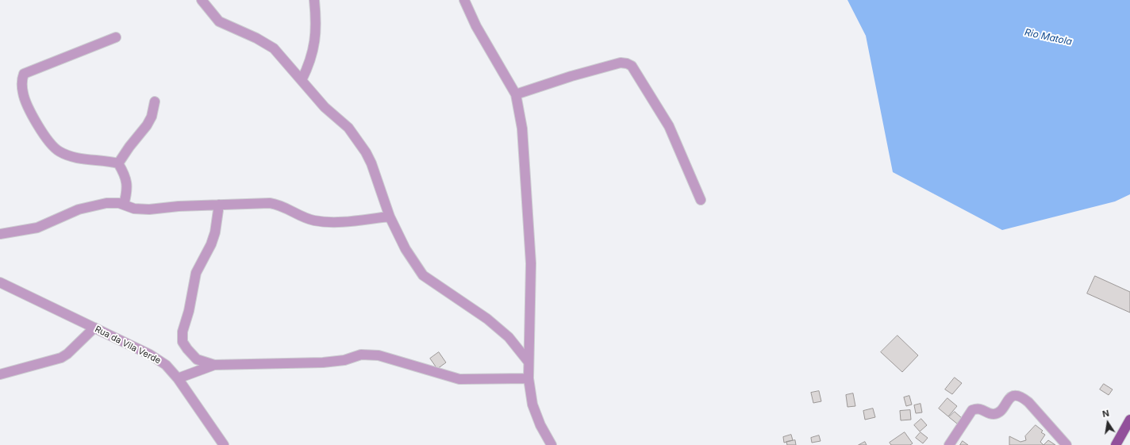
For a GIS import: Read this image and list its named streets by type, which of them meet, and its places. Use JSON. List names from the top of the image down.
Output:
{
  "streets": {
    "street": ["Rua da Vila Verde"]
  },
  "water": ["Rio Matola"],
  "north": "top"
}
